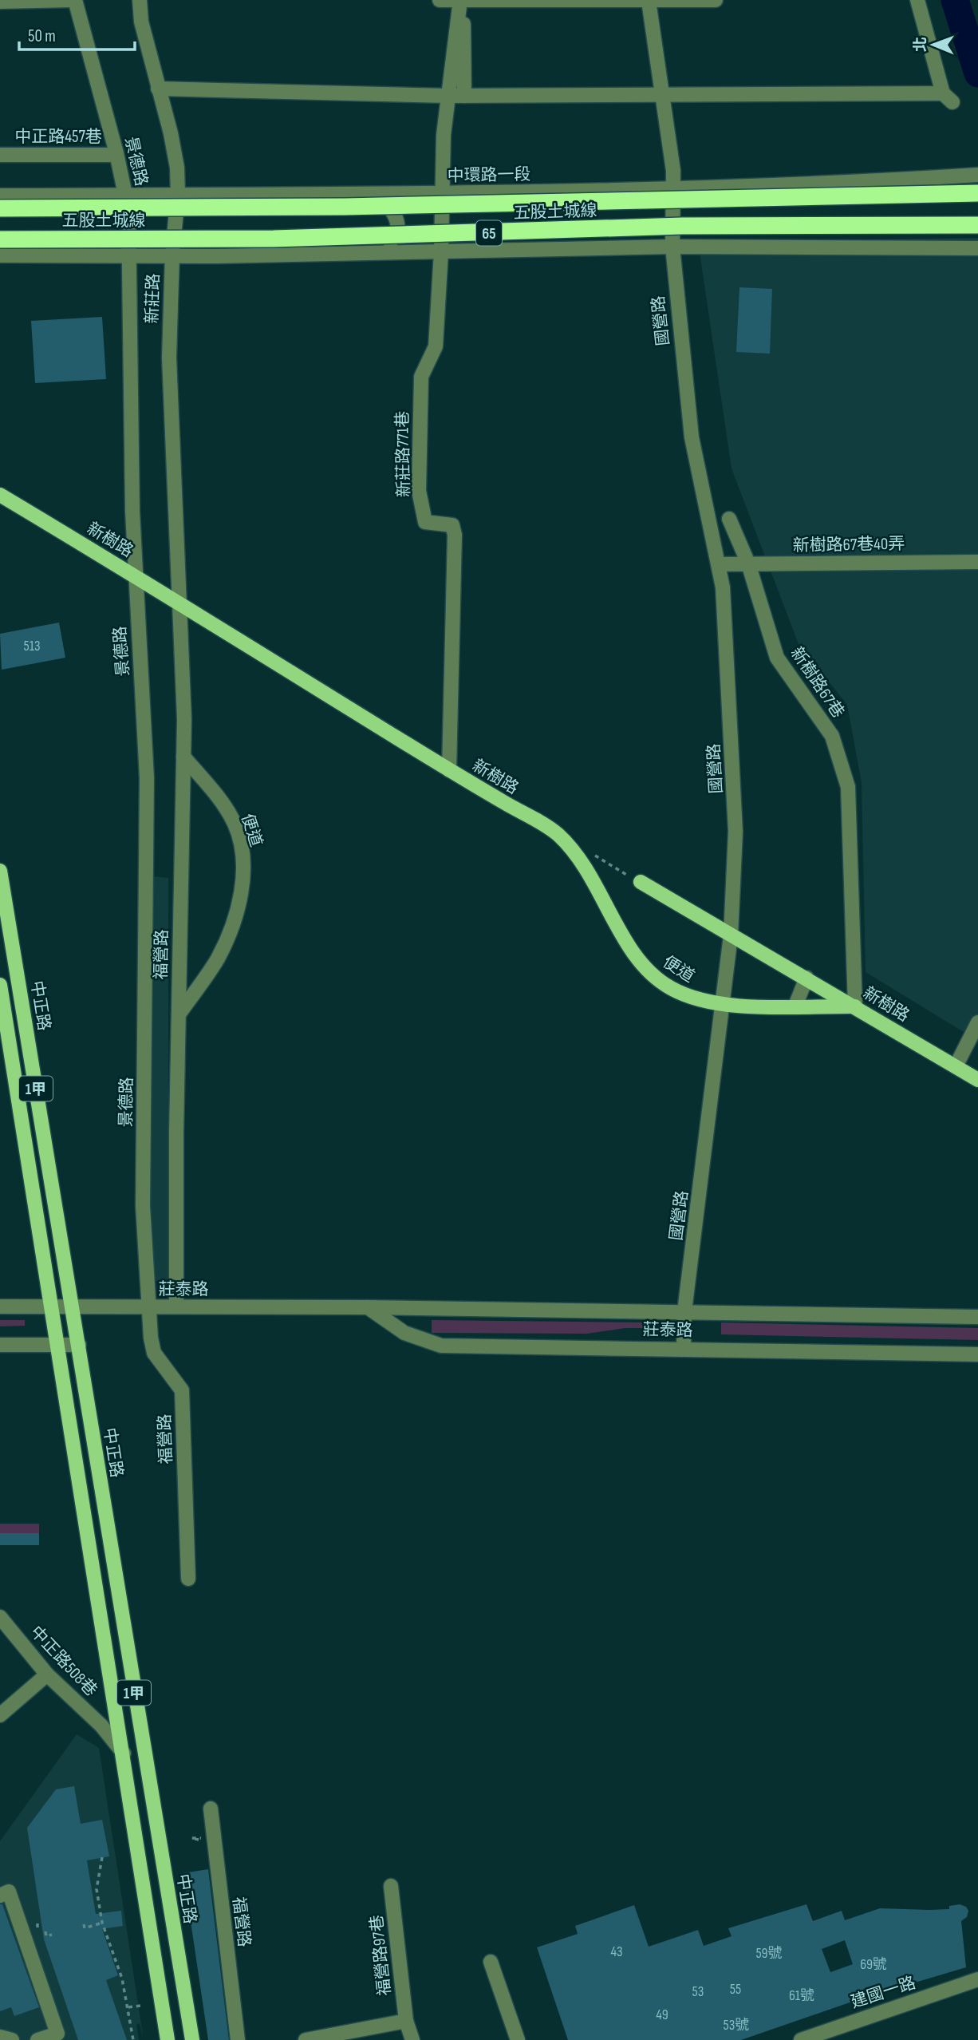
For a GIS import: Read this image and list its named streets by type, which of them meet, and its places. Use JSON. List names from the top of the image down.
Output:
{
  "streets": {
    "highway": ["五股土城線", "65"],
    "main road": [
      "新樹路",
      "便道",
      "中正路",
      "1甲"
    ],
    "street": [
      "中正路457巷",
      "景德路",
      "中環路一段",
      "新莊路",
      "國營路",
      "新莊路771巷",
      "新樹路67巷40弄",
      "新樹路67巷",
      "福營路",
      "莊泰路",
      "中正路508巷",
      "福營路97巷",
      "建國一路"
    ]
  },
  "crossings": [
    ["中正路457巷", "景德路"],
    ["景德路", "中環路一段"],
    ["景德路", "新樹路"],
    ["景德路", "福營路"],
    ["景德路", "莊泰路"],
    ["中環路一段", "新莊路"],
    ["中環路一段", "國營路"],
    ["新莊路", "新樹路"],
    ["新莊路", "福營路"],
    ["國營路", "新樹路"],
    ["國營路", "新樹路67巷40弄"],
    ["國營路", "便道"],
    ["國營路", "莊泰路"],
    ["新莊路771巷", "新樹路"],
    ["新樹路", "新樹路67巷"],
    ["新樹路", "便道"],
    ["新樹路", "福營路"],
    ["新樹路67巷40弄", "新樹路67巷"],
    ["新樹路67巷", "便道"],
    ["便道", "福營路"],
    ["福營路", "莊泰路"],
    ["中正路", "莊泰路"],
    ["1甲", "莊泰路"],
    ["1甲", "中正路508巷"]
  ],
  "house_numbers": [
    "513",
    "43",
    "59號",
    "69號",
    "55",
    "53",
    "61號",
    "49",
    "53號"
  ],
  "scale_bar": "50 m",
  "north": "left"
}
